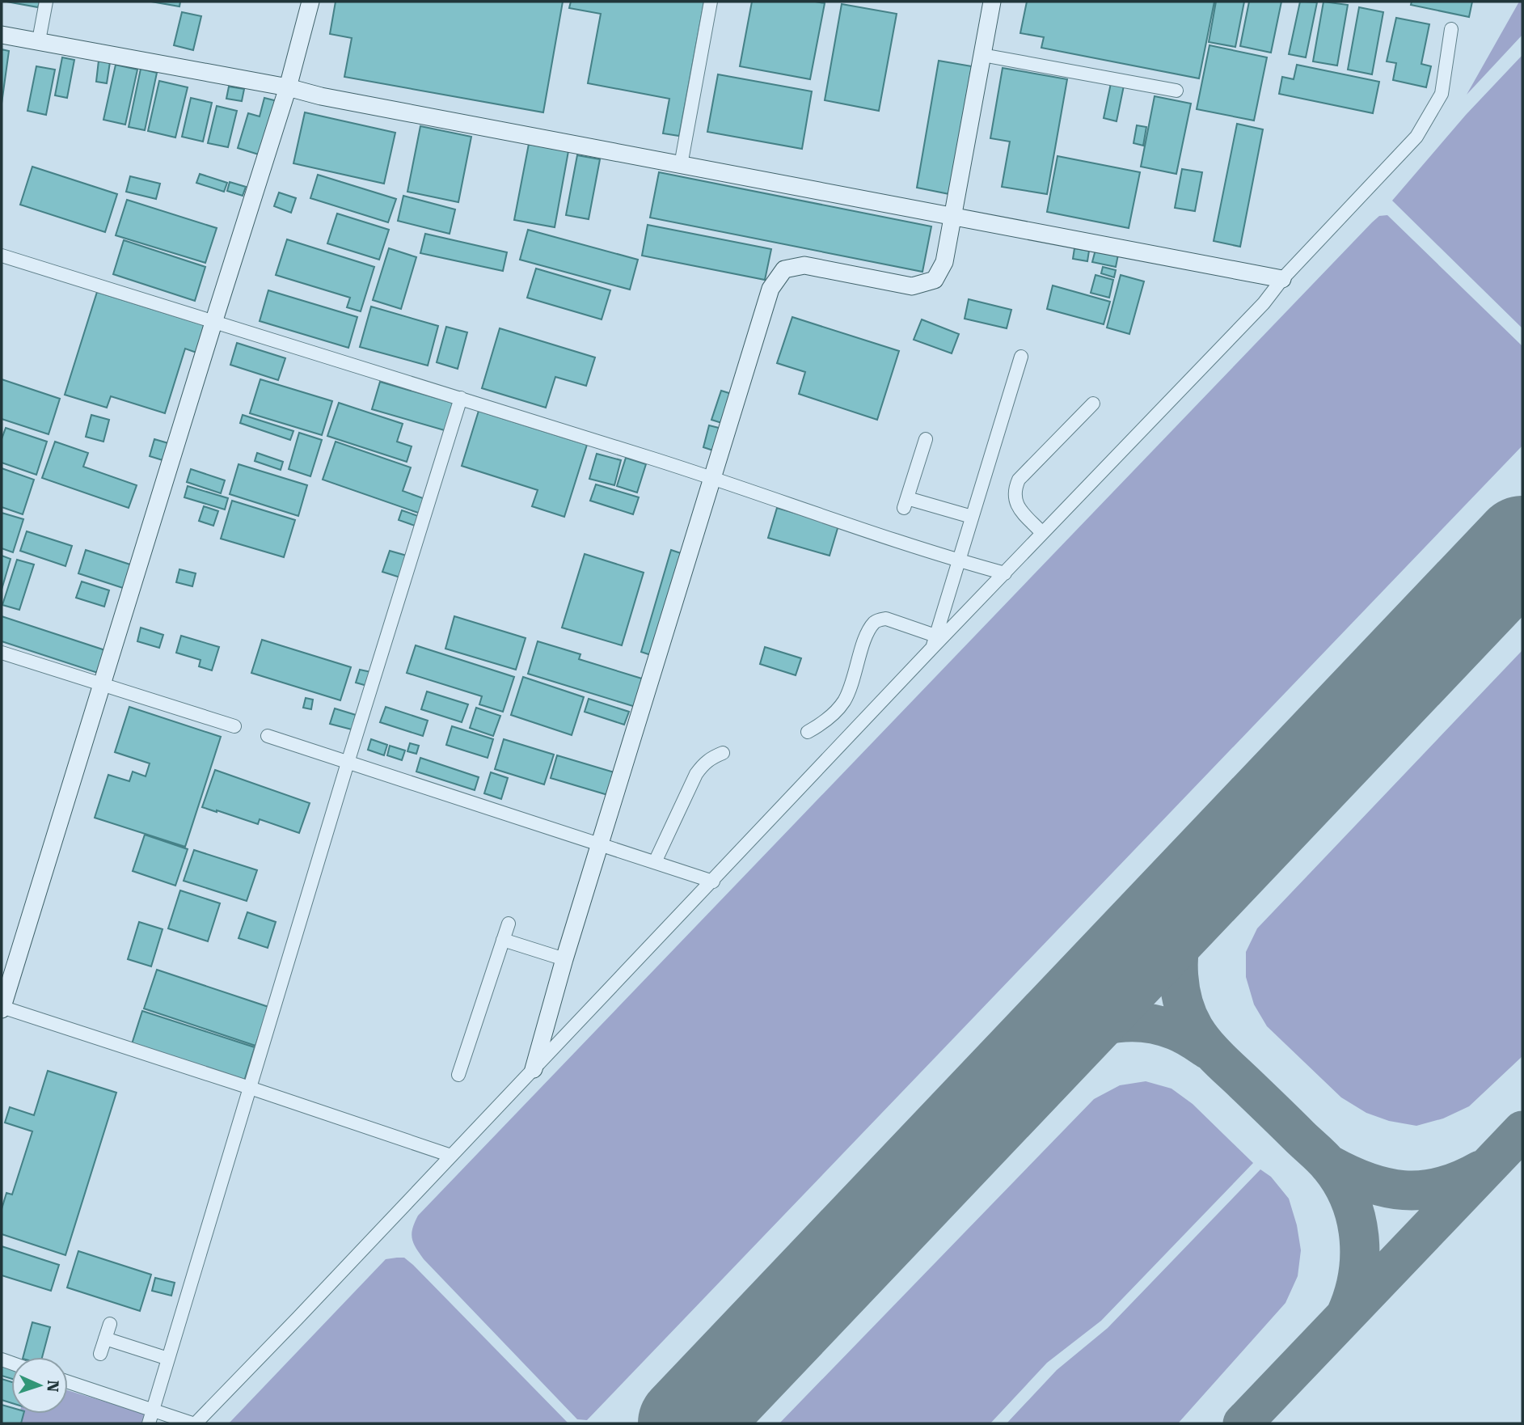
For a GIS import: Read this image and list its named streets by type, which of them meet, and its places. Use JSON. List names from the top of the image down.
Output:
{
  "north": "right"
}
